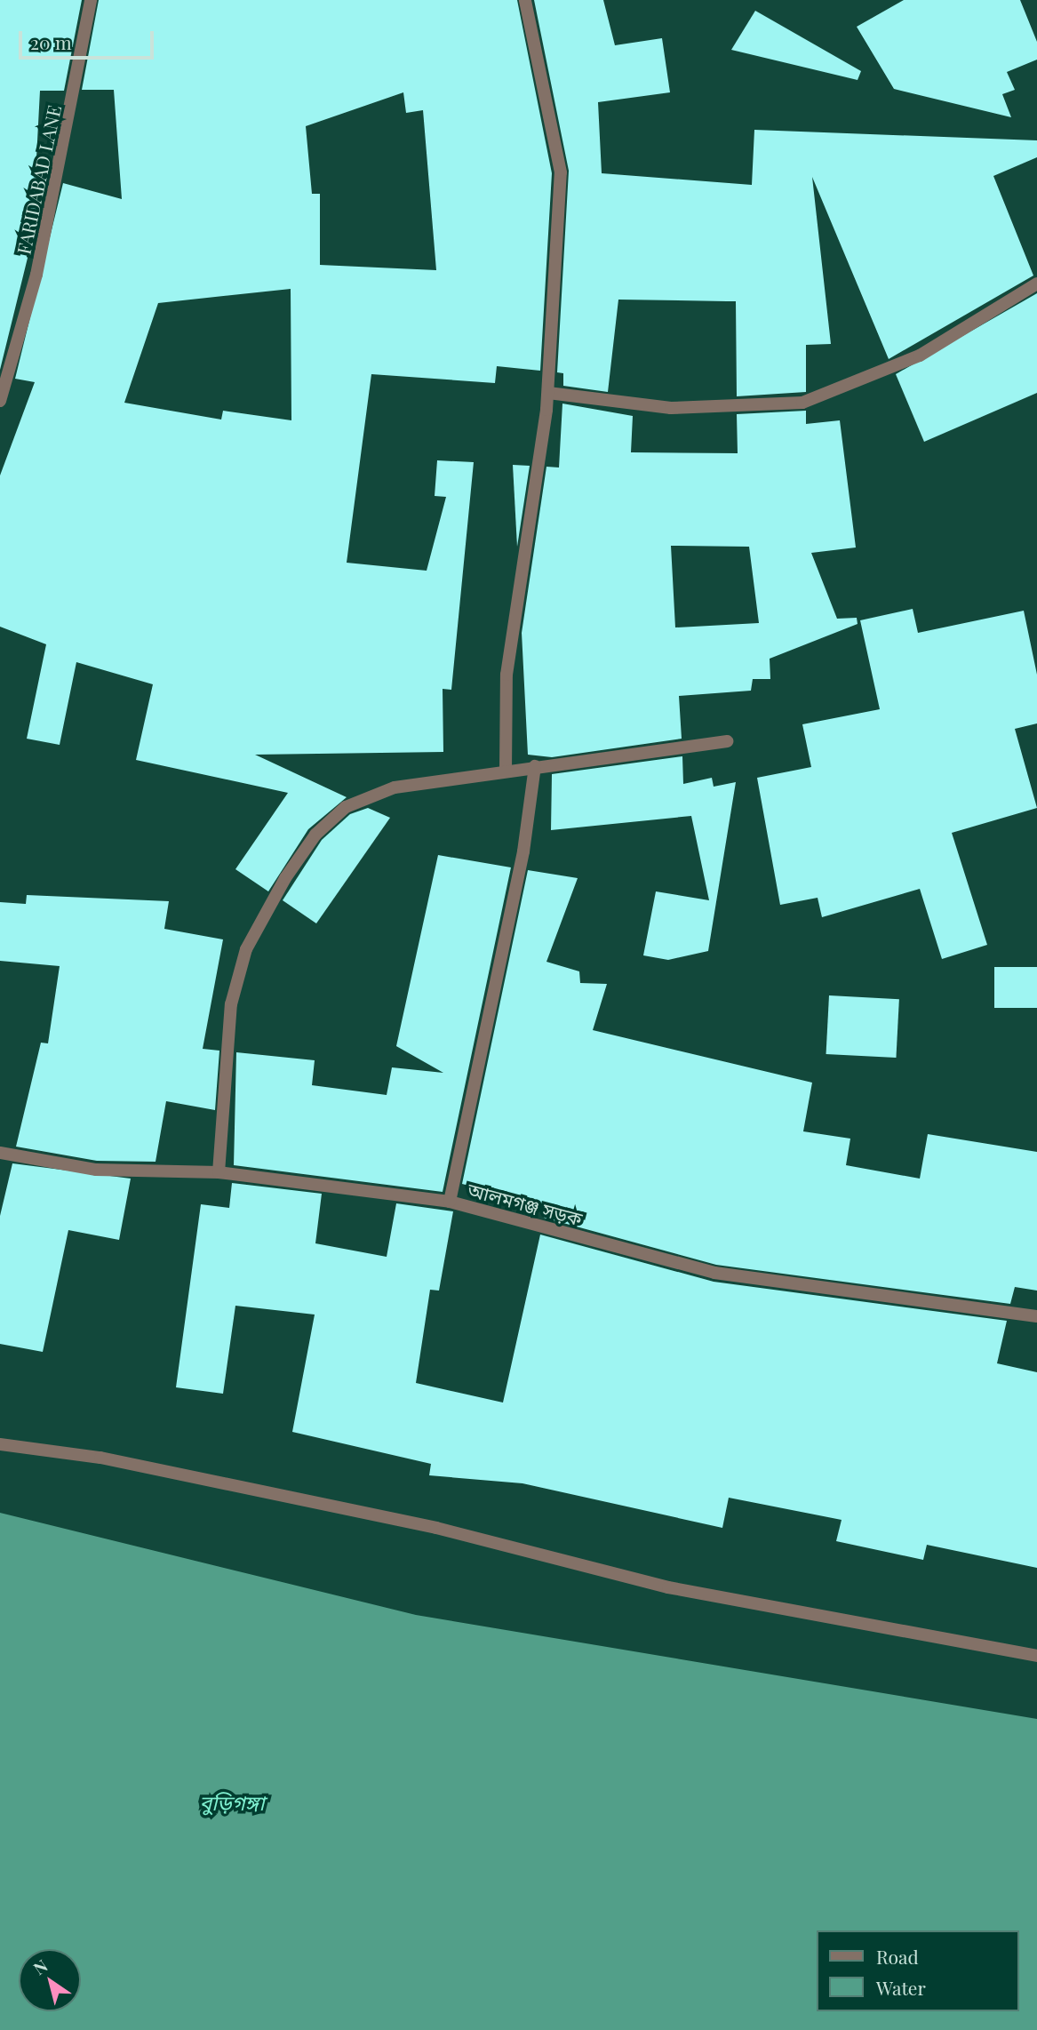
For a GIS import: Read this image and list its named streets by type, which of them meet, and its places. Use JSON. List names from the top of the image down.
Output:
{
  "streets": {
    "street": ["FARIDABAD LANE", "আলমগঞ্জ সড়ক"]
  },
  "water": ["বুড়িগঙ্গা"],
  "legend": ["Road", "Water"],
  "scale_bar": "20 m",
  "north": "top left"
}
